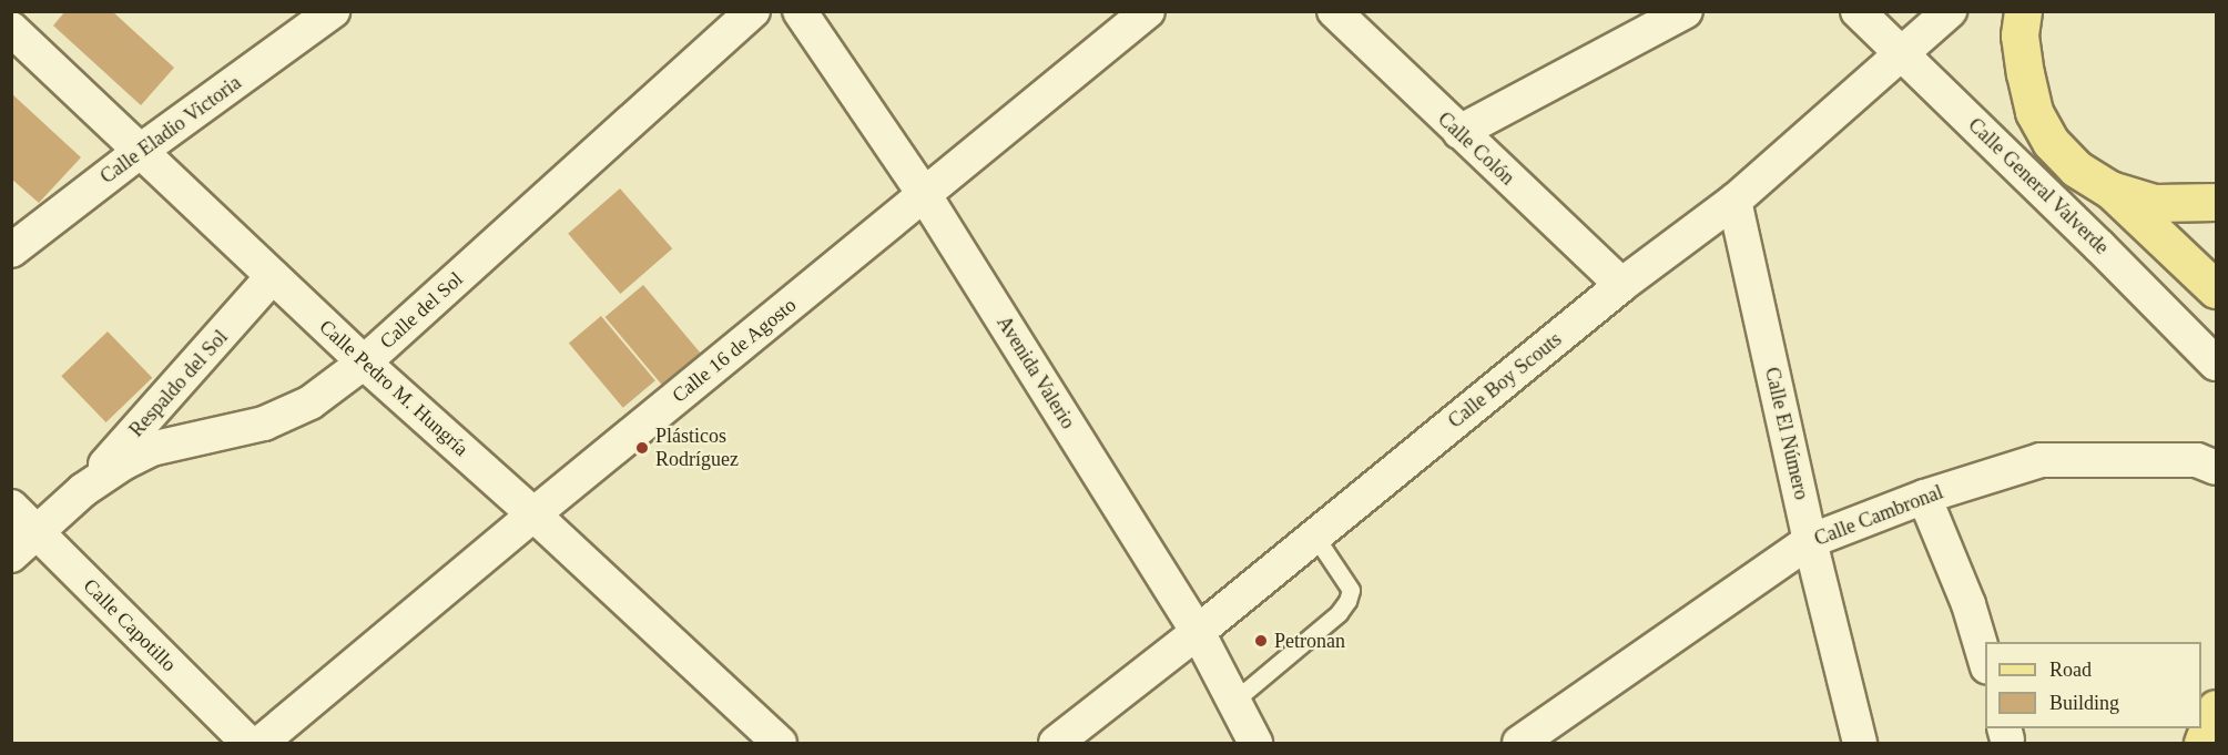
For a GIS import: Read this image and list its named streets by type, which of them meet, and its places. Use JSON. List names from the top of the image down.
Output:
{
  "streets": {
    "street": [
      "Calle Eladio Victoria",
      "Calle Colón",
      "Calle General Valverde",
      "Calle del Sol",
      "Calle 16 de Agosto",
      "Avenida Valerio",
      "Calle Boy Scouts",
      "Respaldo del Sol",
      "Calle Pedro M. Hungría",
      "Calle El Número",
      "Calle Cambronal",
      "Calle Capotillo"
    ]
  },
  "crossings": [
    ["Calle Eladio Victoria", "Calle Pedro M. Hungría"],
    ["Calle Colón", "Calle Boy Scouts"],
    ["Calle General Valverde", "Calle Boy Scouts"],
    ["Calle del Sol", "Respaldo del Sol"],
    ["Calle del Sol", "Calle Pedro M. Hungría"],
    ["Calle del Sol", "Calle Capotillo"],
    ["Calle 16 de Agosto", "Avenida Valerio"],
    ["Calle 16 de Agosto", "Calle Pedro M. Hungría"],
    ["Avenida Valerio", "Calle Boy Scouts"],
    ["Calle Boy Scouts", "Calle El Número"],
    ["Respaldo del Sol", "Calle Pedro M. Hungría"],
    ["Calle El Número", "Calle Cambronal"]
  ],
  "places": ["Plásticos Rodríguez", "Petronan"],
  "legend": ["Road", "Building"]
}
